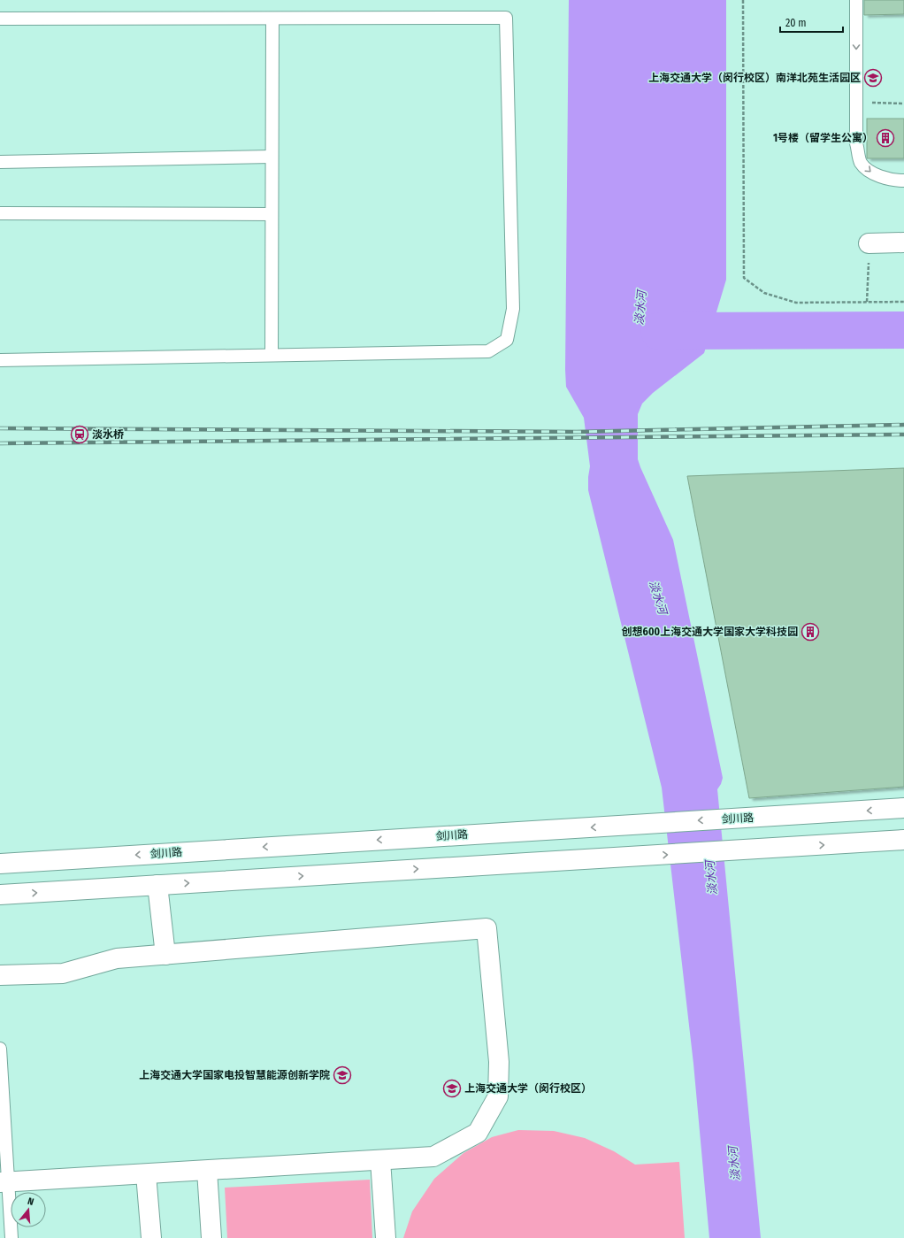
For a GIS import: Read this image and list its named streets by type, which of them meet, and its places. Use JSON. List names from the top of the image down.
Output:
{
  "streets": {
    "main road": ["剑川路"]
  },
  "water": ["淡水河"],
  "places": {
    "school or university": ["上海交通大学（闵行校区）南洋北苑生活园区", "上海交通大学国家电投智慧能源创新学院", "上海交通大学（闵行校区）"],
    "building": ["1号楼（留学生公寓）", "创想600上海交通大学国家大学科技园"],
    "station": ["淡水桥"]
  },
  "scale_bar": "20 m",
  "north": "top"
}
